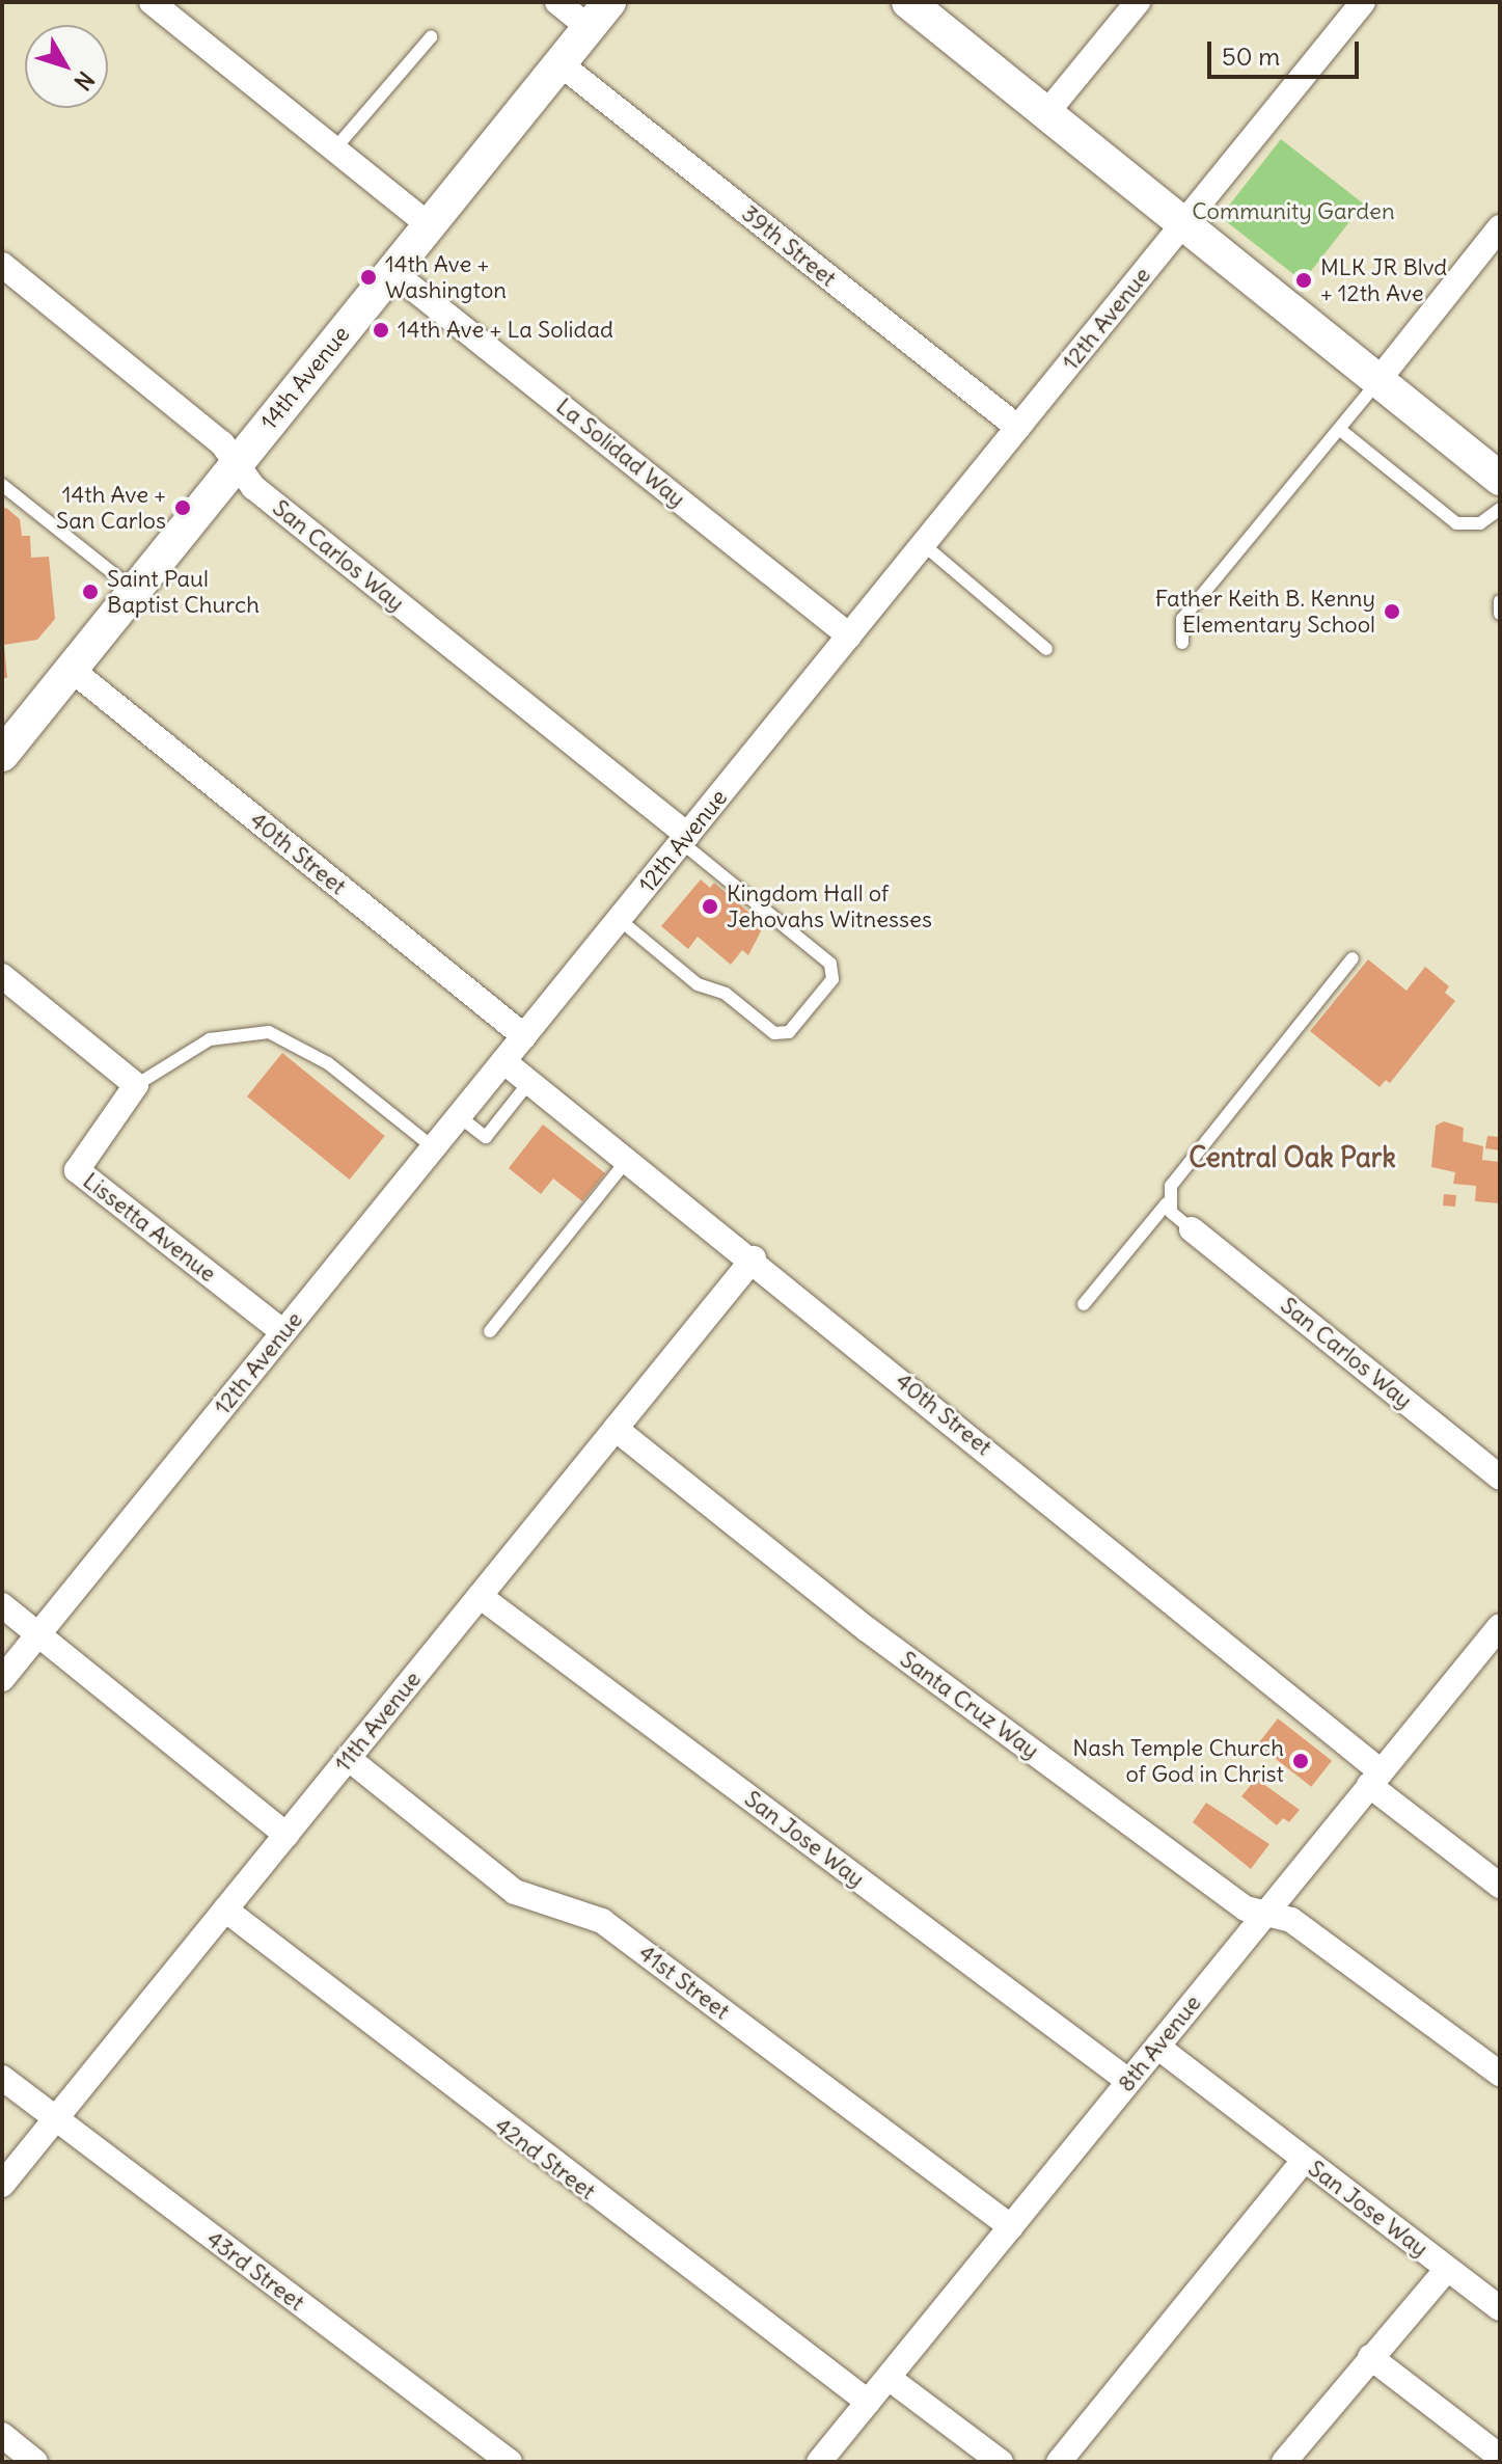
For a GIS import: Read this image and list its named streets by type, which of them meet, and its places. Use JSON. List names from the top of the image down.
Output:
{
  "streets": {
    "street": [
      "39th Street",
      "12th Avenue",
      "14th Avenue",
      "La Solidad Way",
      "San Carlos Way",
      "40th Street",
      "Lissetta Avenue",
      "Santa Cruz Way",
      "11th Avenue",
      "San Jose Way",
      "41st Street",
      "8th Avenue",
      "42nd Street",
      "43rd Street"
    ]
  },
  "crossings": [
    ["39th Street", "12th Avenue"],
    ["39th Street", "14th Avenue"],
    ["12th Avenue", "La Solidad Way"],
    ["12th Avenue", "San Carlos Way"],
    ["12th Avenue", "40th Street"],
    ["12th Avenue", "Lissetta Avenue"],
    ["14th Avenue", "La Solidad Way"],
    ["14th Avenue", "San Carlos Way"],
    ["14th Avenue", "40th Street"],
    ["40th Street", "11th Avenue"],
    ["40th Street", "8th Avenue"],
    ["Santa Cruz Way", "11th Avenue"],
    ["Santa Cruz Way", "8th Avenue"],
    ["11th Avenue", "San Jose Way"],
    ["11th Avenue", "41st Street"],
    ["11th Avenue", "42nd Street"],
    ["11th Avenue", "43rd Street"],
    ["San Jose Way", "8th Avenue"],
    ["41st Street", "8th Avenue"],
    ["8th Avenue", "42nd Street"]
  ],
  "districts": ["Central Oak Park"],
  "parks": ["Community Garden"],
  "places": [
    "14th Ave + Washington",
    "MLK JR Blvd + 12th Ave",
    "14th Ave + La Solidad",
    "14th Ave + San Carlos",
    "Saint Paul Baptist Church",
    "Father Keith B. Kenny Elementary School",
    "Kingdom Hall of Jehovahs Witnesses",
    "Nash Temple Church of God in Christ"
  ],
  "scale_bar": "50 m",
  "north": "bottom right"
}
